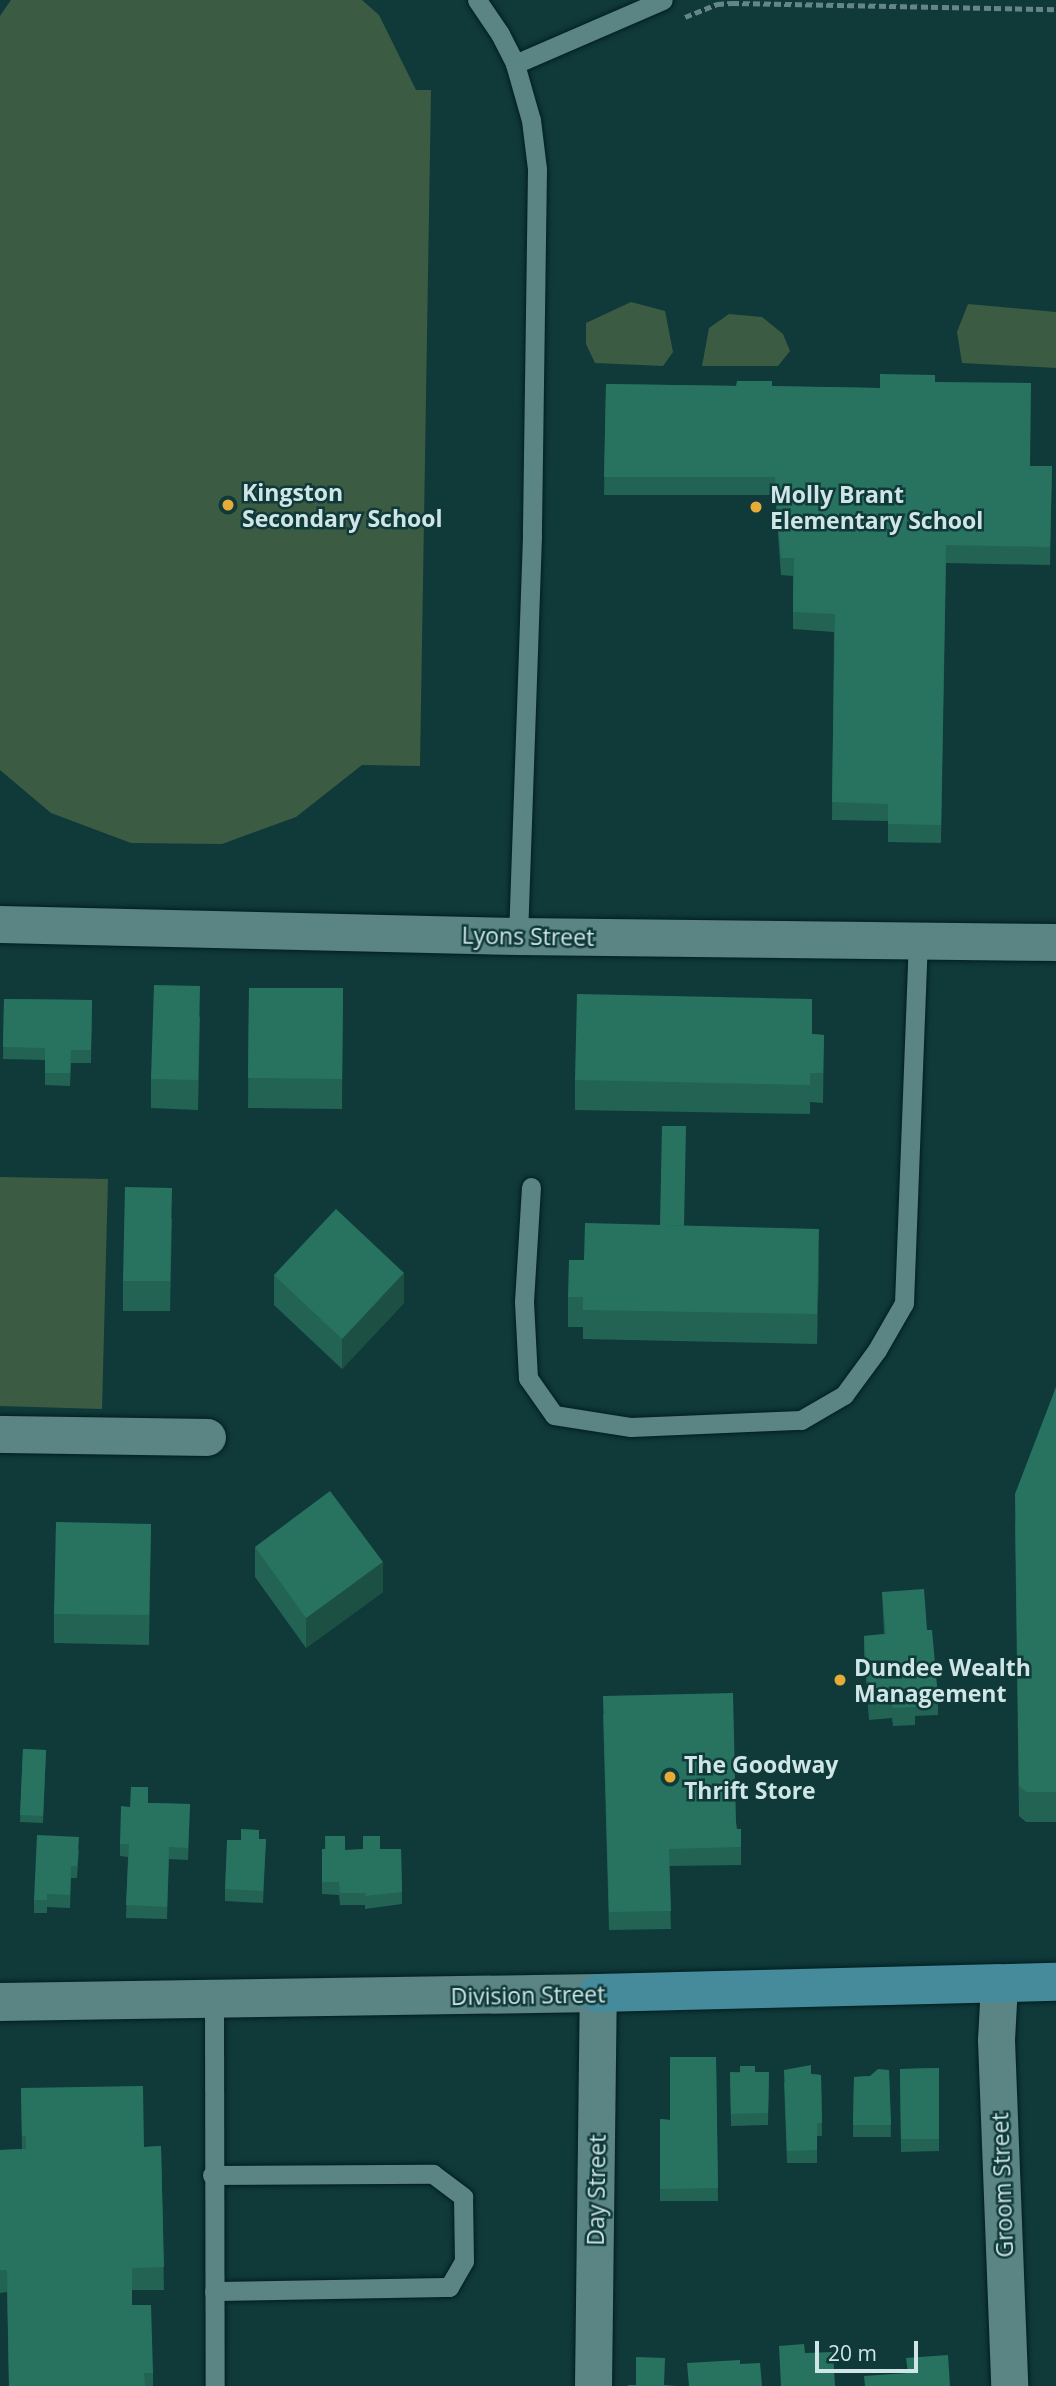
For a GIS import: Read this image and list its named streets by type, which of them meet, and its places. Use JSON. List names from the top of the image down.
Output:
{
  "streets": {
    "main road": ["Division Street"],
    "street": ["Lyons Street", "Groom Street", "Day Street"]
  },
  "crossings": [
    ["Division Street", "Groom Street"],
    ["Division Street", "Day Street"]
  ],
  "places": [
    "Kingston Secondary School",
    "Molly Brant Elementary School",
    "Dundee Wealth Management",
    "The Goodway Thrift Store"
  ],
  "scale_bar": "20 m"
}
